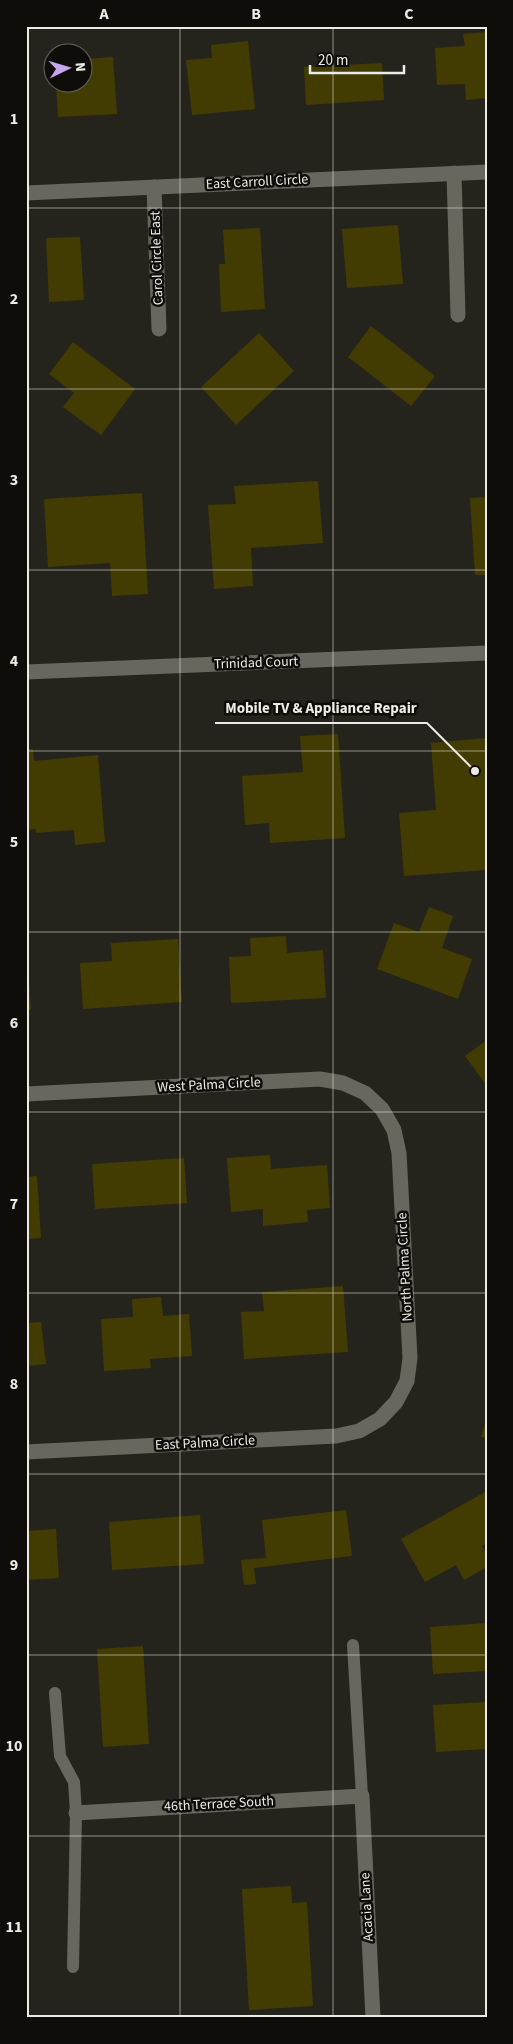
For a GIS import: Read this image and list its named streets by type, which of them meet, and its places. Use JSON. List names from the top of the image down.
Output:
{
  "streets": {
    "street": [
      "East Carroll Circle",
      "Carol Circle East",
      "Trinidad Court",
      "West Palma Circle",
      "North Palma Circle",
      "East Palma Circle",
      "46th Terrace South",
      "Acacia Lane"
    ]
  },
  "crossings": [
    ["East Carroll Circle", "Carol Circle East"],
    ["West Palma Circle", "North Palma Circle"],
    ["North Palma Circle", "East Palma Circle"],
    ["46th Terrace South", "Acacia Lane"]
  ],
  "places": ["Mobile TV & Appliance Repair"],
  "scale_bar": "20 m",
  "north": "right",
  "grid": {
    "columns": ["A", "B", "C"],
    "rows": [
      "1",
      "2",
      "3",
      "4",
      "5",
      "6",
      "7",
      "8",
      "9",
      "10",
      "11"
    ]
  }
}
